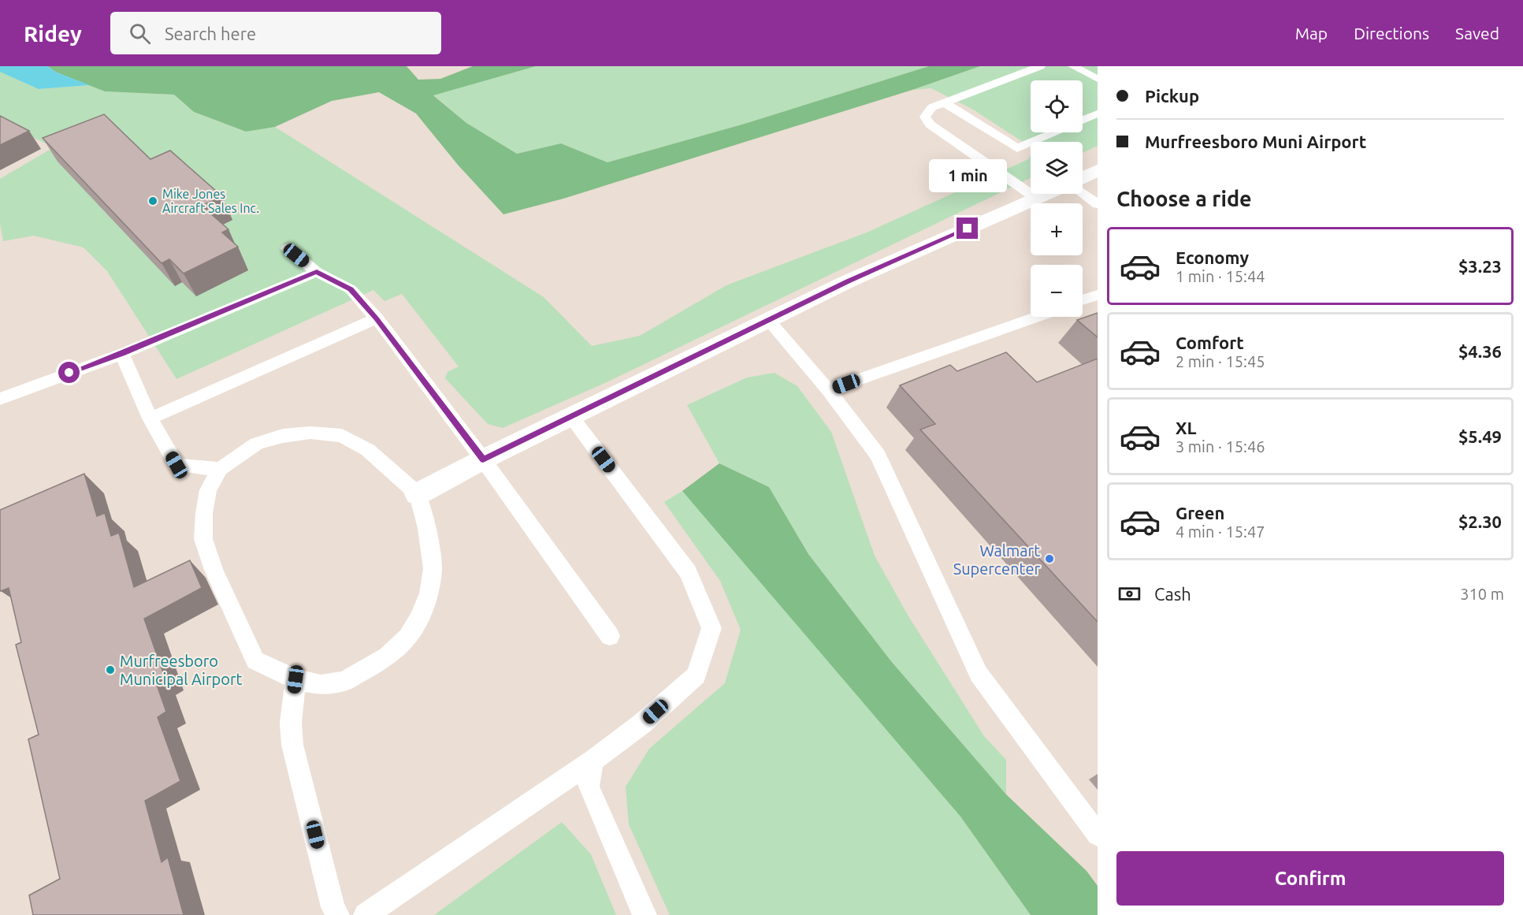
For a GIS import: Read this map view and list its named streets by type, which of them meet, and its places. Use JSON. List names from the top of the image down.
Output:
{
  "places": ["Mike Jones Aircraft Sales Inc.", "Walmart Supercenter", "Murfreesboro Municipal Airport"],
  "page": {
    "header": "Ridey",
    "search": "Search here",
    "nav": ["Map", "Directions", "Saved"],
    "banner": ["Pickup", "Murfreesboro Muni Airport"],
    "map_buttons": ["+", "−"],
    "bubble": "1 min",
    "heading": "Choose a ride",
    "list": [
      {
        "name": "Economy",
        "note": "1 min · 15:44",
        "value": "$3.23"
      },
      {
        "name": "Comfort",
        "note": "2 min · 15:45",
        "value": "$4.36"
      },
      {
        "name": "XL",
        "note": "3 min · 15:46",
        "value": "$5.49"
      },
      {
        "name": "Green",
        "note": "4 min · 15:47",
        "value": "$2.30"
      }
    ],
    "pay": ["Cash", "310 m"],
    "buttons": "Confirm"
  }
}
